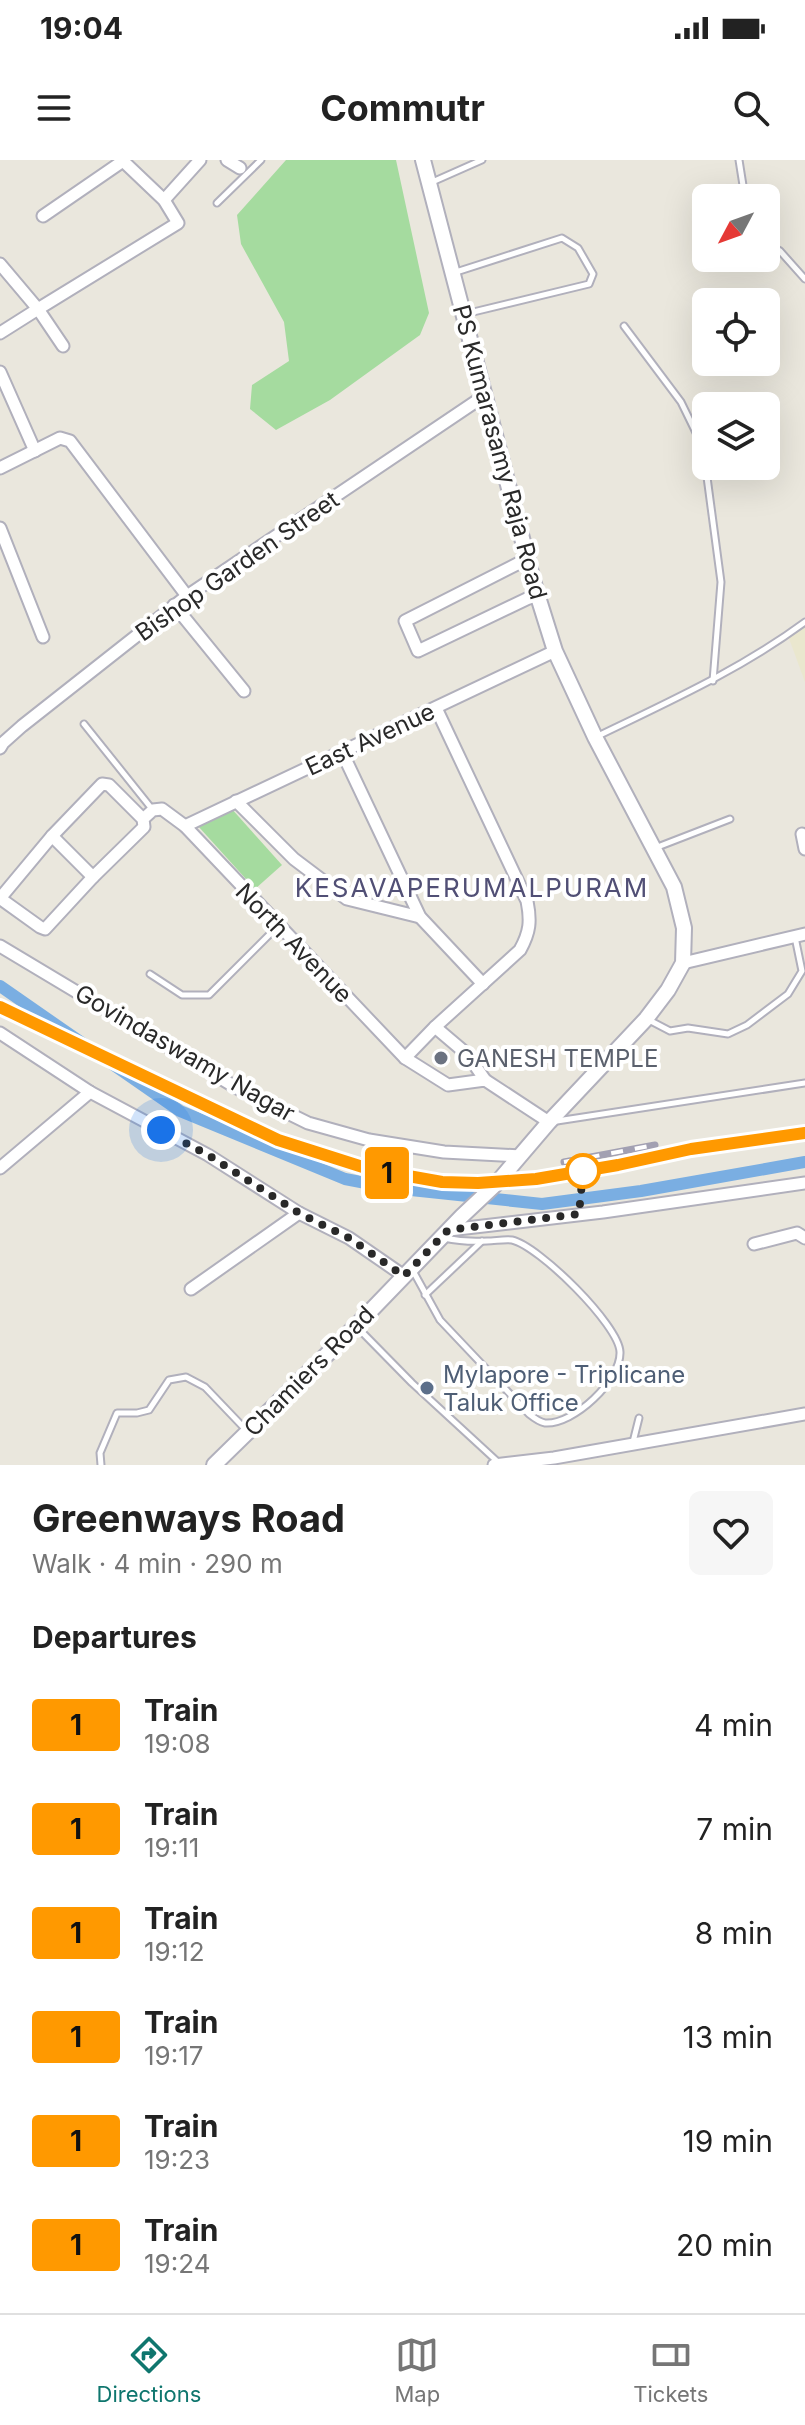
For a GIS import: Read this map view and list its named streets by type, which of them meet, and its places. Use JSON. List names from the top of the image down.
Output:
{
  "streets": {
    "street": [
      "PS Kumarasamy Raja Road",
      "Bishop Garden Street",
      "East Avenue",
      "North Avenue",
      "Govindaswamy Nagar",
      "Chamiers Road"
    ]
  },
  "crossings": [
    ["PS Kumarasamy Raja Road", "Bishop Garden Street"],
    ["PS Kumarasamy Raja Road", "East Avenue"],
    ["PS Kumarasamy Raja Road", "Chamiers Road"],
    ["East Avenue", "North Avenue"],
    ["Govindaswamy Nagar", "Chamiers Road"]
  ],
  "districts": ["KESAVAPERUMALPURAM"],
  "places": ["GANESH TEMPLE", "Mylapore - Triplicane Taluk Office"],
  "north": "bottom left",
  "page": {
    "status": "19:04",
    "header": "Commutr",
    "on_map": "1",
    "heading": [
      ["Greenways Road", "Walk · 4 min · 290 m"],
      "Departures"
    ],
    "list": [
      {
        "mark": "1",
        "name": "Train",
        "note": "19:08",
        "value": "4 min"
      },
      {
        "mark": "1",
        "name": "Train",
        "note": "19:11",
        "value": "7 min"
      },
      {
        "mark": "1",
        "name": "Train",
        "note": "19:12",
        "value": "8 min"
      },
      {
        "mark": "1",
        "name": "Train",
        "note": "19:17",
        "value": "13 min"
      },
      {
        "mark": "1",
        "name": "Train",
        "note": "19:23",
        "value": "19 min"
      },
      {
        "mark": "1",
        "name": "Train",
        "note": "19:24",
        "value": "20 min"
      }
    ],
    "tabs": ["Directions", "Map", "Tickets"]
  }
}
